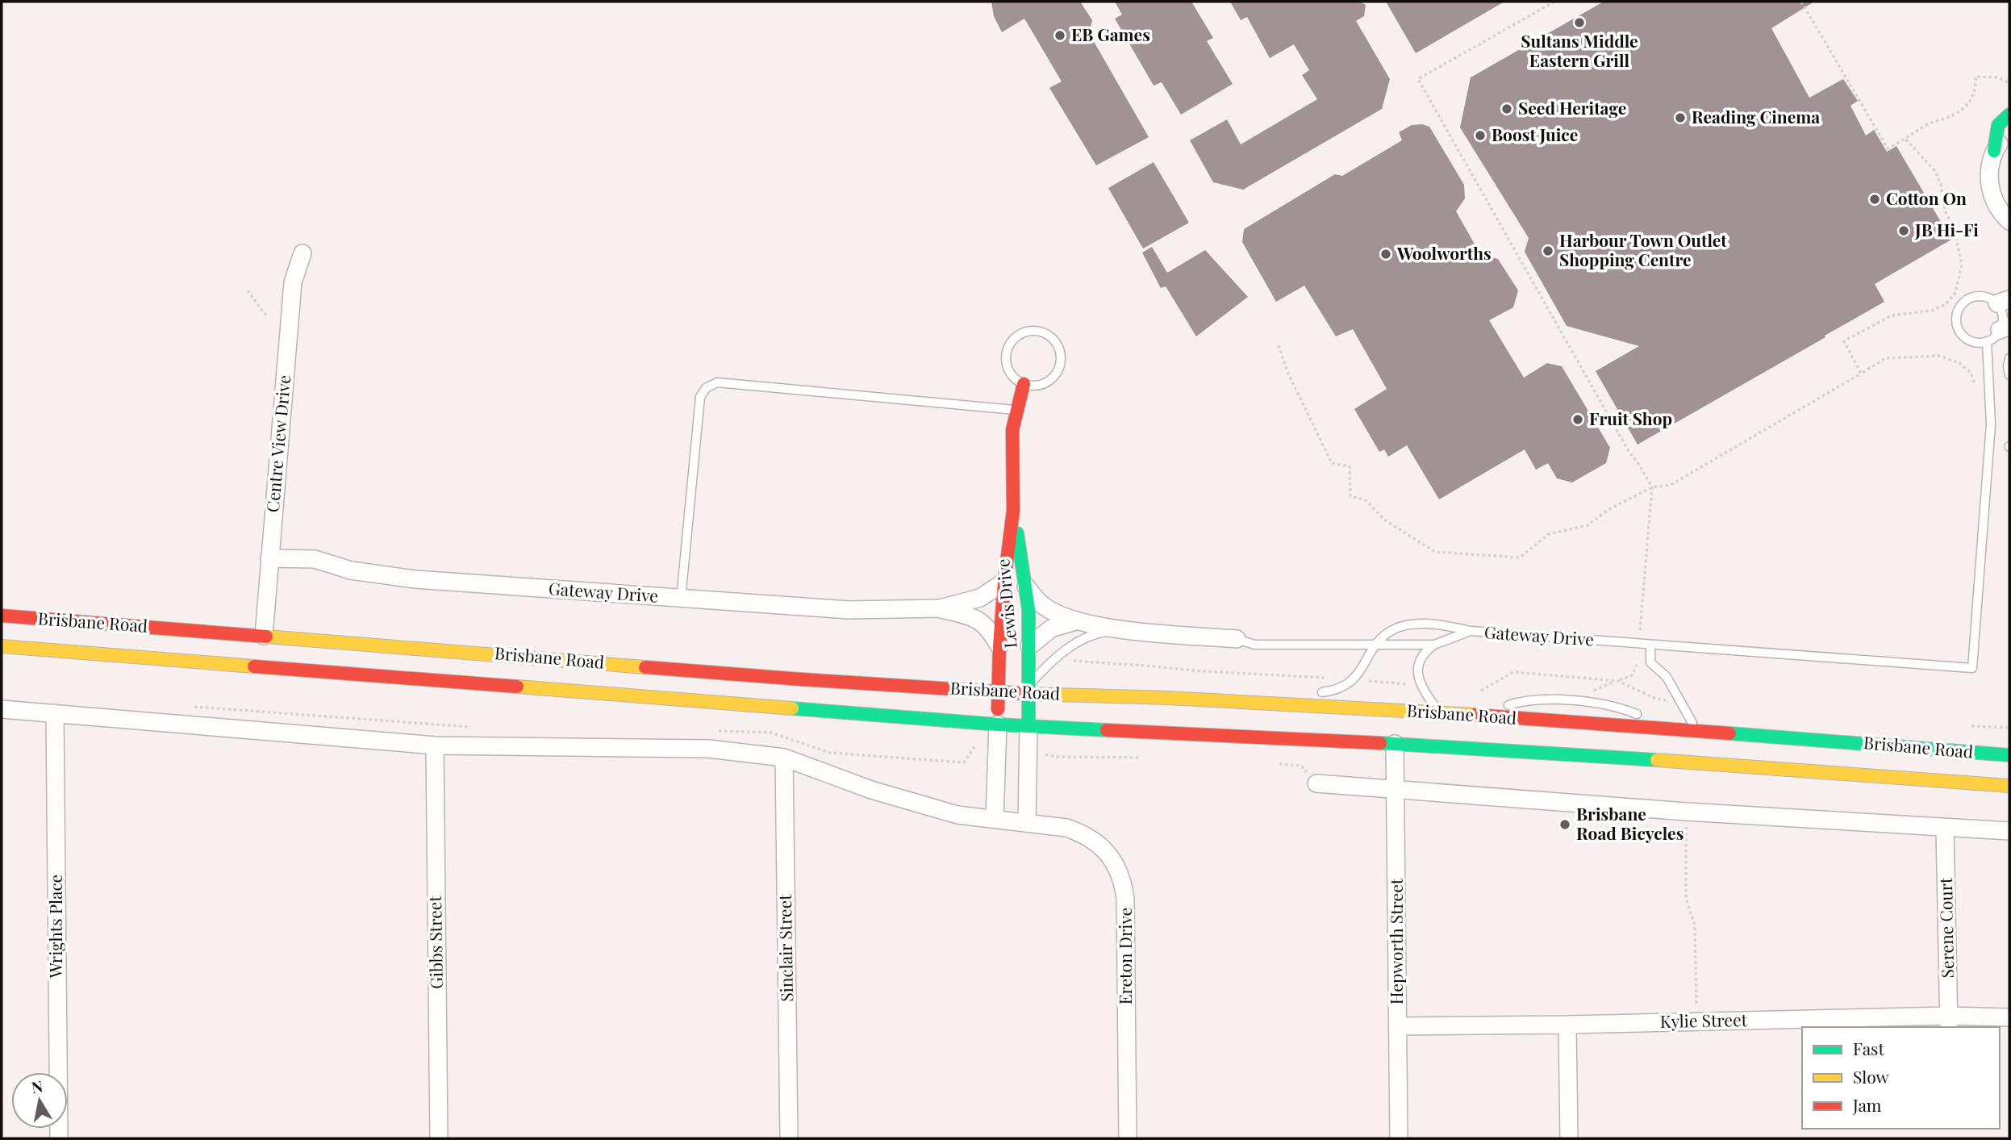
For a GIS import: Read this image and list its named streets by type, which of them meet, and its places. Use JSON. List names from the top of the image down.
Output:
{
  "streets": {
    "main road": ["Lewis Drive", "Brisbane Road"],
    "street": [
      "Centre View Drive",
      "Gateway Drive",
      "Wrights Place",
      "Serene Court",
      "Hepworth Street",
      "Gibbs Street",
      "Sinclair Street",
      "Ereton Drive",
      "Kylie Street"
    ]
  },
  "crossings": [
    ["Centre View Drive", "Gateway Drive"],
    ["Centre View Drive", "Brisbane Road"],
    ["Gateway Drive", "Lewis Drive"],
    ["Lewis Drive", "Brisbane Road"],
    ["Brisbane Road", "Hepworth Street"],
    ["Brisbane Road", "Ereton Drive"],
    ["Serene Court", "Kylie Street"],
    ["Hepworth Street", "Kylie Street"]
  ],
  "places": [
    "Sultans Middle Eastern Grill",
    "EB Games",
    "Seed Heritage",
    "Reading Cinema",
    "Boost Juice",
    "Cotton On",
    "JB Hi-Fi",
    "Harbour Town Outlet Shopping Centre",
    "Woolworths",
    "Fruit Shop",
    "Brisbane Road Bicycles"
  ],
  "legend": ["Fast", "Slow", "Jam"],
  "north": "top"
}
